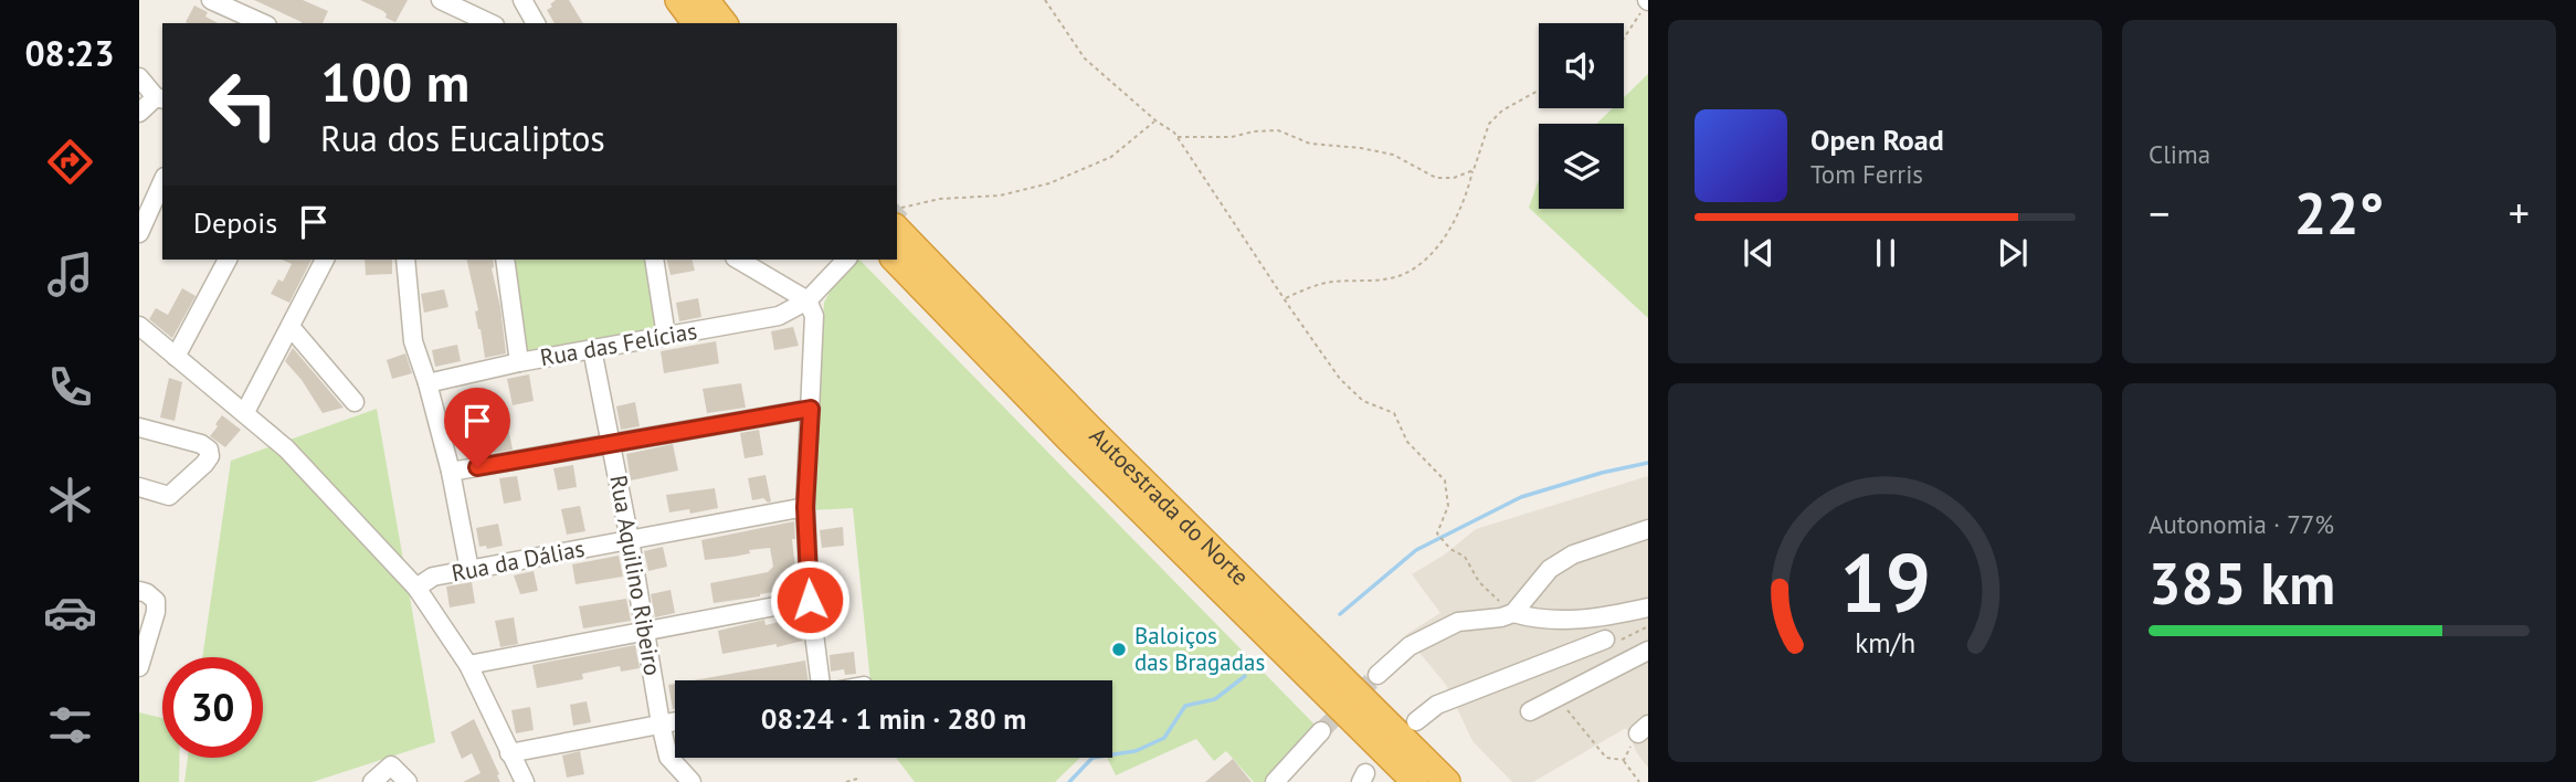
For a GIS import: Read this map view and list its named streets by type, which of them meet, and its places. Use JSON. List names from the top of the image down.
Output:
{
  "streets": {
    "highway": ["Autoestrada do Norte"],
    "street": ["Rua das Felícias", "Rua da Dálias", "Rua Aquilino Ribeiro"]
  },
  "crossings": [
    ["Rua das Felícias", "Rua Aquilino Ribeiro"],
    ["Rua da Dálias", "Rua Aquilino Ribeiro"]
  ],
  "places": ["Baloiços das Bragadas"],
  "page": {
    "tabs": "08:23",
    "tile": [
      "Clima",
      ["Autonomia · 77%", "385 km"]
    ],
    "turn": ["100 m", "Rua dos Eucaliptos"],
    "song": ["Open Road", "Tom Ferris"],
    "heat": ["−", "22°", "+"],
    "then": "Depois",
    "limit": "30",
    "trip": "08:24 · 1 min · 280 m",
    "gauge": ["19", "km/h"]
  }
}
